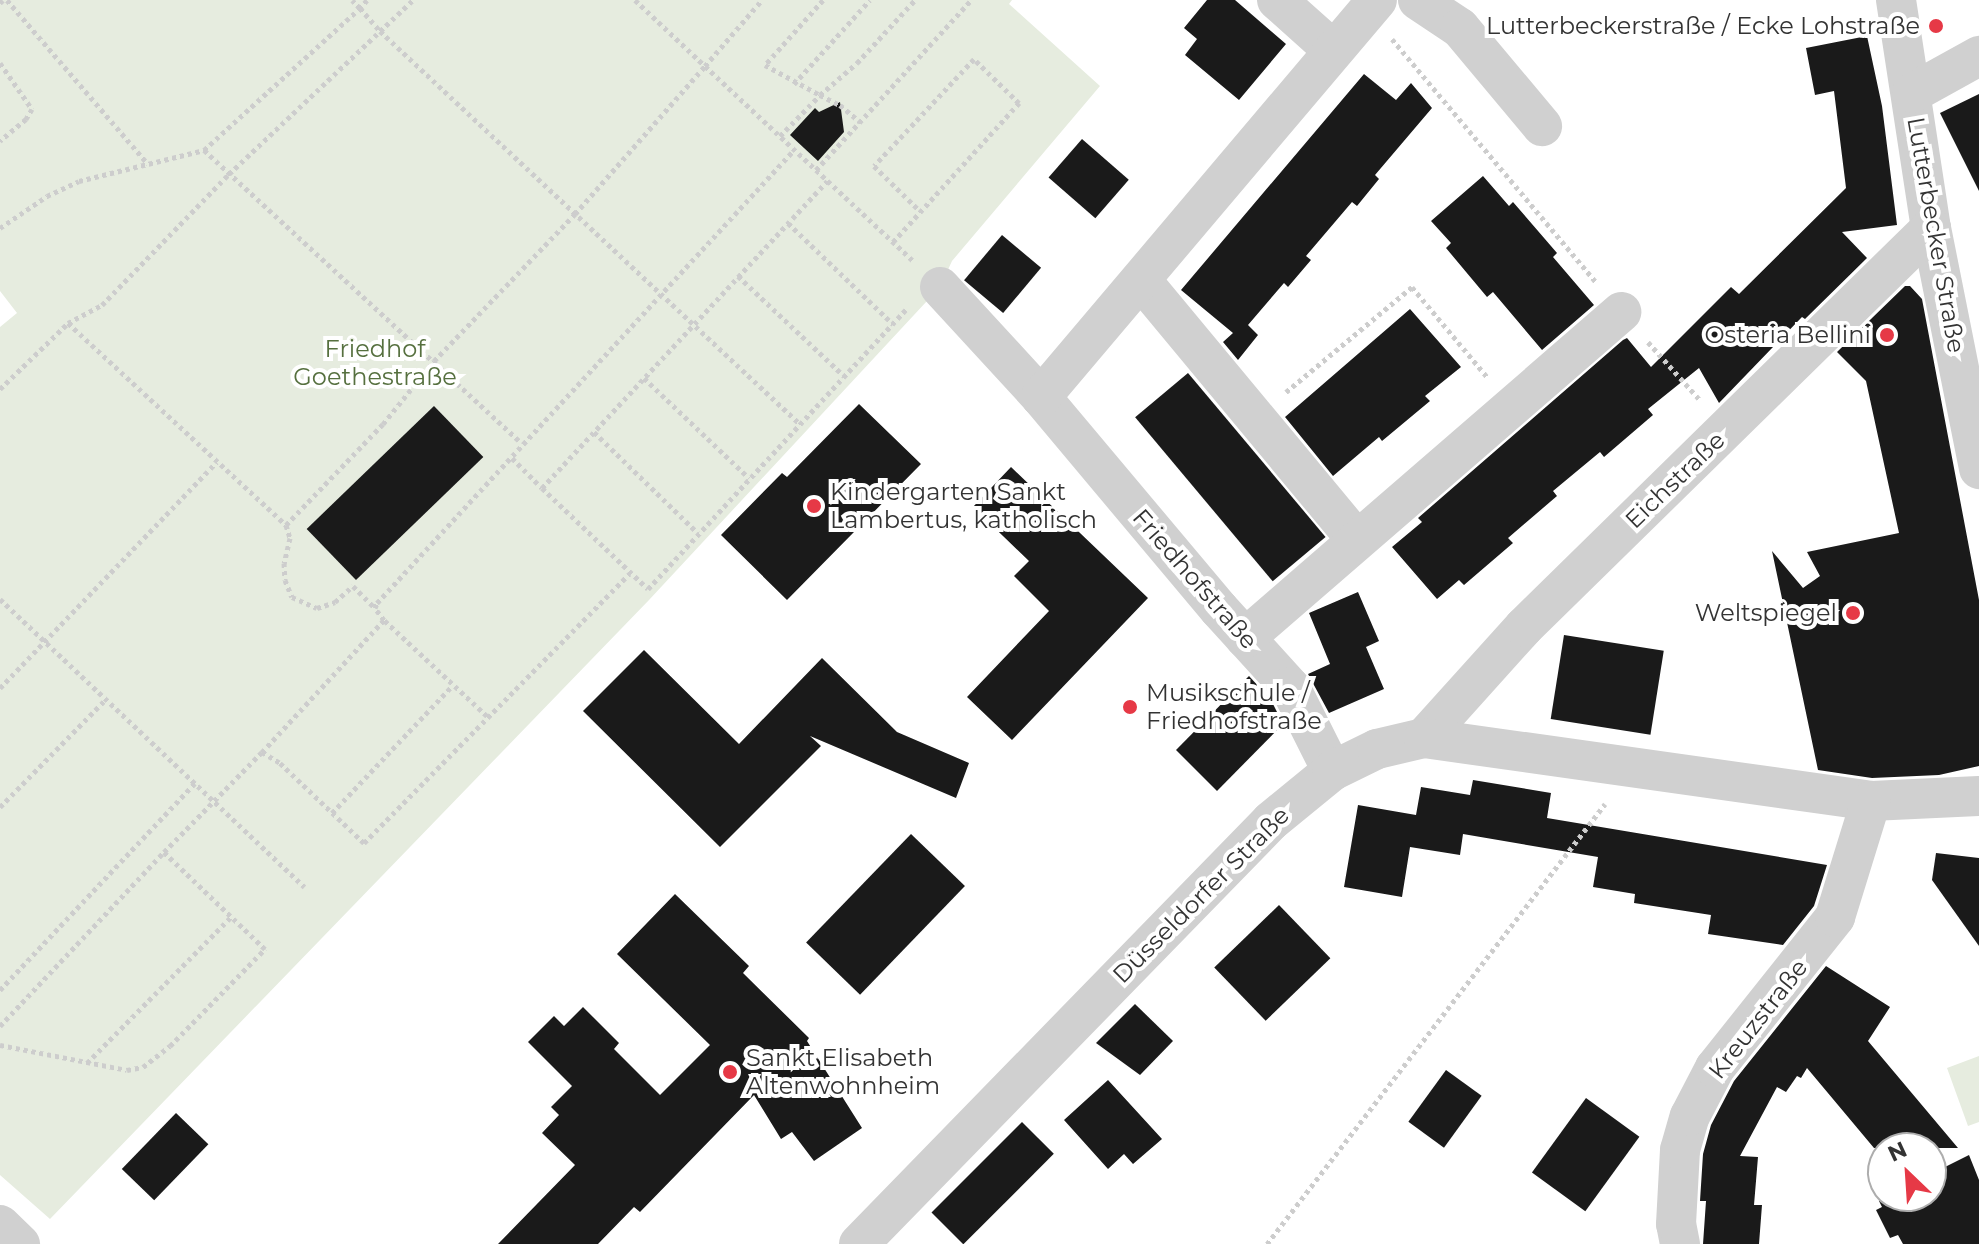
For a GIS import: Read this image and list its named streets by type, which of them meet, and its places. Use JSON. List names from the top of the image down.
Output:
{
  "streets": {
    "street": [
      "Lutterbecker Straße",
      "Eichstraße",
      "Friedhofstraße",
      "Düsseldorfer Straße",
      "Kreuzstraße"
    ]
  },
  "crossings": [
    ["Lutterbecker Straße", "Eichstraße"],
    ["Eichstraße", "Düsseldorfer Straße"],
    ["Friedhofstraße", "Düsseldorfer Straße"],
    ["Düsseldorfer Straße", "Kreuzstraße"]
  ],
  "parks": ["Friedhof Goethestraße"],
  "places": [
    "Lutterbeckerstraße / Ecke Lohstraße",
    "Osteria Bellini",
    "Kindergarten Sankt Lambertus, katholisch",
    "Weltspiegel",
    "Musikschule / Friedhofstraße",
    "Sankt Elisabeth Altenwohnheim"
  ],
  "north": "top left"
}
